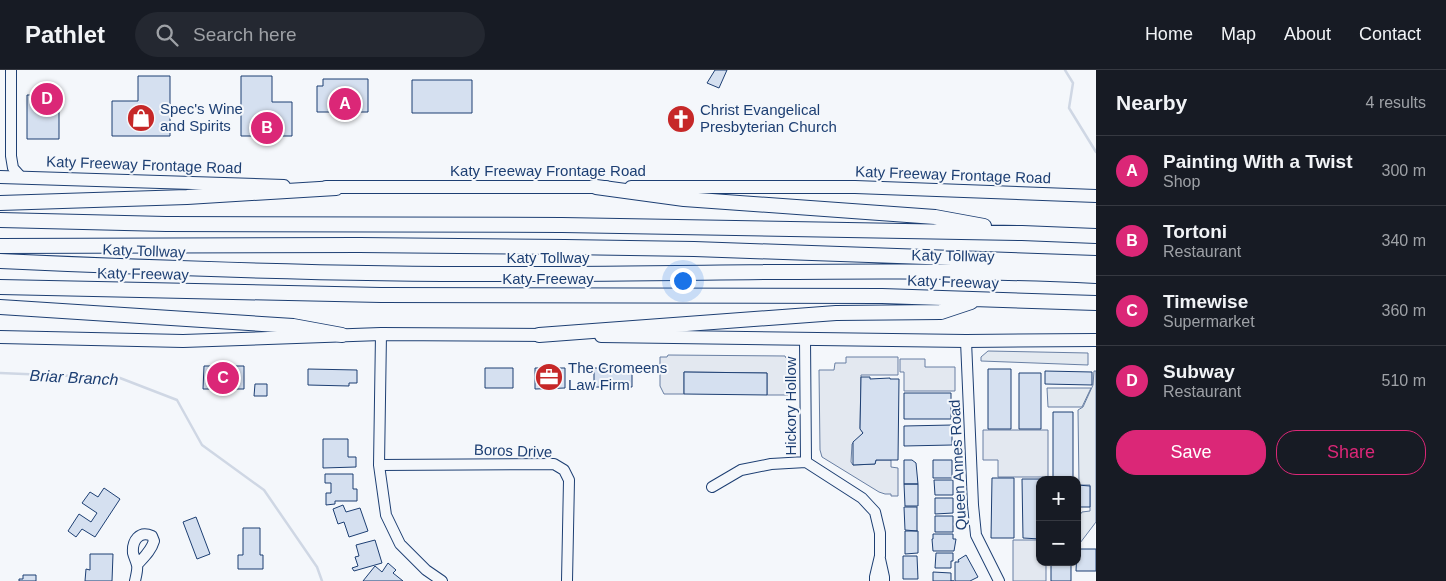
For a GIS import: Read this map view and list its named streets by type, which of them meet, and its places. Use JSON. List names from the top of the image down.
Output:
{
  "streets": {
    "highway": ["Katy Tollway", "Katy Freeway"],
    "main road": ["Katy Freeway Frontage Road"],
    "street": ["Hickory Hollow", "Boros Drive", "Queen Annes Road"]
  },
  "water": ["Briar Branch"],
  "places": {
    "shop": ["Spec's Wine and Spirits"],
    "church": ["Christ Evangelical Presbyterian Church"],
    "office": ["The Cromeens Law Firm"]
  },
  "page": {
    "header": "Pathlet",
    "search": "Search here",
    "nav": [
      "Home",
      "Map",
      "About",
      "Contact"
    ],
    "heading": ["Nearby", "4 results"],
    "pins": [
      "D",
      "A",
      "B",
      "C"
    ],
    "list": [
      {
        "mark": "A",
        "name": "Painting With a Twist",
        "note": "Shop",
        "value": "300 m"
      },
      {
        "mark": "B",
        "name": "Tortoni",
        "note": "Restaurant",
        "value": "340 m"
      },
      {
        "mark": "C",
        "name": "Timewise",
        "note": "Supermarket",
        "value": "360 m"
      },
      {
        "mark": "D",
        "name": "Subway",
        "note": "Restaurant",
        "value": "510 m"
      }
    ],
    "buttons": ["Save", "Share"],
    "map_buttons": ["+", "−"]
  }
}
